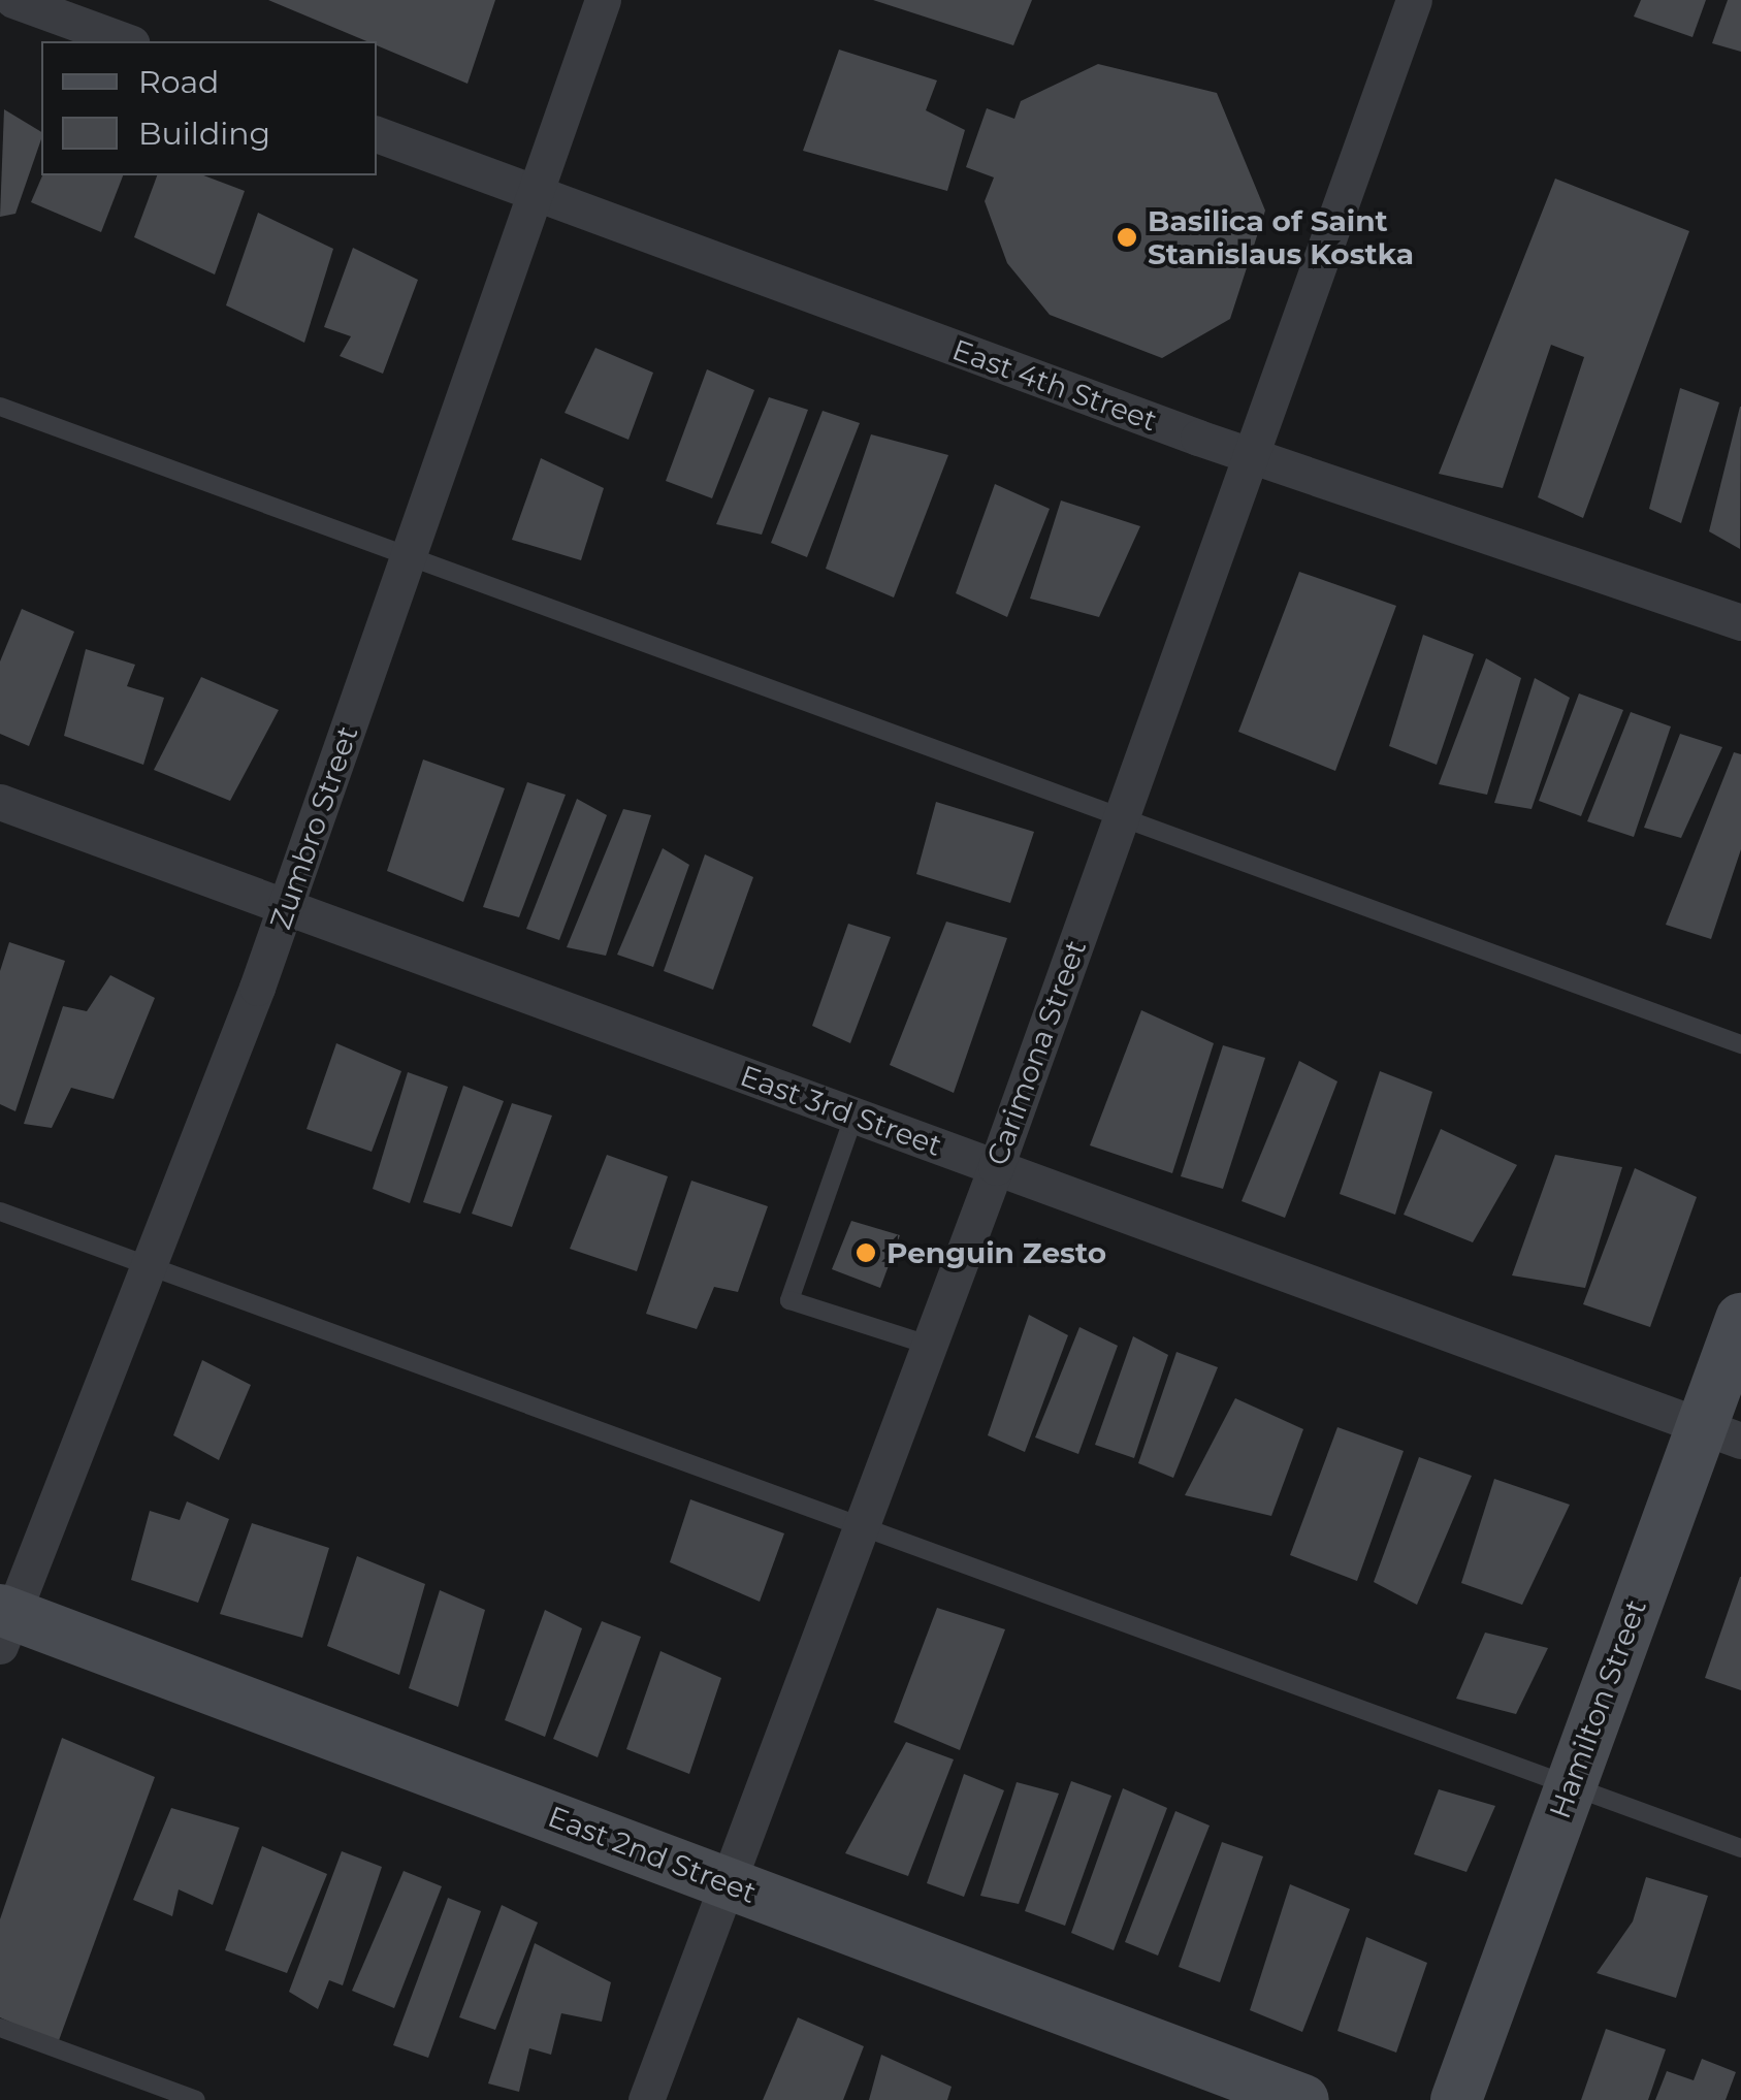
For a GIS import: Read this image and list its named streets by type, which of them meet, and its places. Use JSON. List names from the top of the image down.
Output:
{
  "streets": {
    "street": [
      "East 4th Street",
      "Zumbro Street",
      "Carimona Street",
      "East 3rd Street",
      "Hamilton Street",
      "East 2nd Street"
    ]
  },
  "crossings": [
    ["East 4th Street", "Zumbro Street"],
    ["East 4th Street", "Carimona Street"],
    ["Zumbro Street", "East 3rd Street"],
    ["Zumbro Street", "East 2nd Street"],
    ["Carimona Street", "East 3rd Street"],
    ["Carimona Street", "East 2nd Street"],
    ["East 3rd Street", "Hamilton Street"]
  ],
  "places": ["Basilica of Saint Stanislaus Kostka", "Penguin Zesto"],
  "legend": ["Road", "Building"]
}
